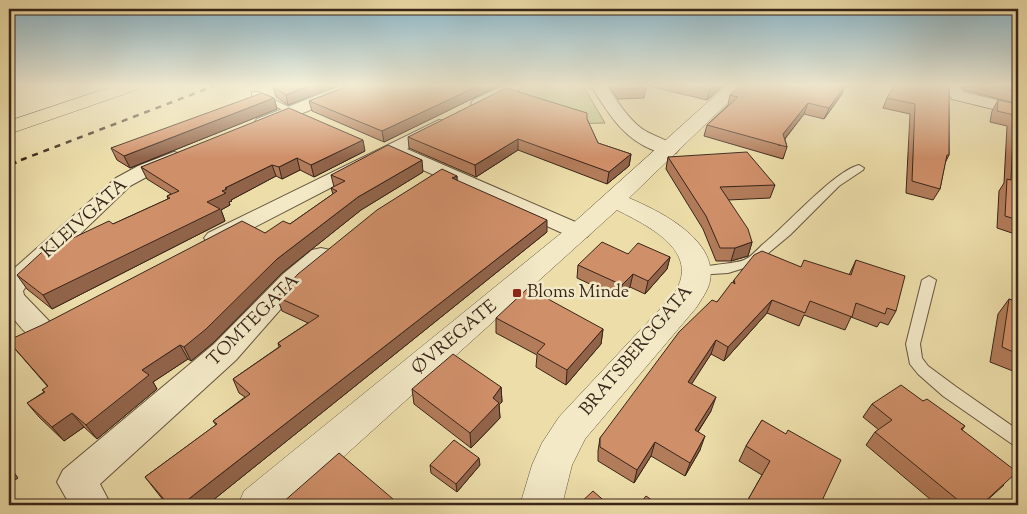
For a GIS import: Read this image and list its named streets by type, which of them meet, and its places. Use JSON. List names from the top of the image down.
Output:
{
  "streets": {
    "street": [
      "KLEIVGATA",
      "TOMTEGATA",
      "ØVREGATE",
      "BRATSBERGGATA"
    ]
  },
  "crossings": [
    ["ØVREGATE", "BRATSBERGGATA"]
  ],
  "places": {
    "transit": ["Bloms Minde"]
  }
}
